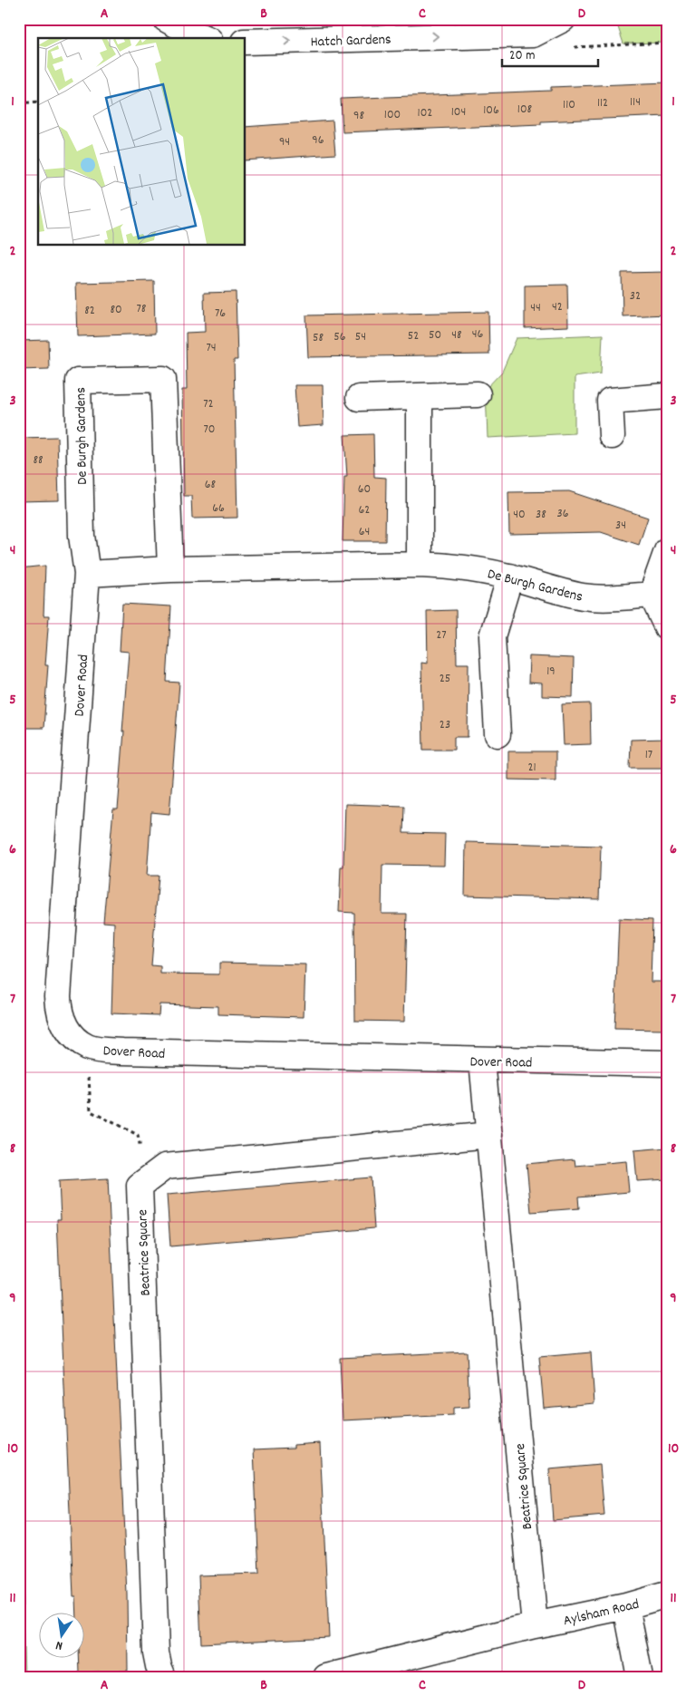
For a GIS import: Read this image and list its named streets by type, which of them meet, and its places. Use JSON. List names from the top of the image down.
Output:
{
  "streets": {
    "street": [
      "Hatch Gardens",
      "De Burgh Gardens",
      "Dover Road",
      "Beatrice Square",
      "Aylsham Road"
    ]
  },
  "crossings": [
    ["De Burgh Gardens", "Dover Road"],
    ["Dover Road", "Beatrice Square"],
    ["Beatrice Square", "Aylsham Road"]
  ],
  "one_way": ["Hatch Gardens"],
  "house_numbers": [
    "114",
    "112",
    "110",
    "108",
    "106",
    "104",
    "102",
    "100",
    "98",
    "96",
    "94",
    "32",
    "42",
    "44",
    "78",
    "80",
    "82",
    "76",
    "46",
    "50",
    "48",
    "52",
    "56",
    "54",
    "58",
    "74",
    "72",
    "70",
    "88",
    "68",
    "60",
    "66",
    "62",
    "36",
    "40",
    "38",
    "34",
    "64",
    "27",
    "19",
    "25",
    "23",
    "17",
    "21"
  ],
  "scale_bar": "20 m",
  "north": "bottom",
  "grid": {
    "columns": [
      "A",
      "B",
      "C",
      "D"
    ],
    "rows": [
      "1",
      "2",
      "3",
      "4",
      "5",
      "6",
      "7",
      "8",
      "9",
      "10",
      "11"
    ]
  }
}
